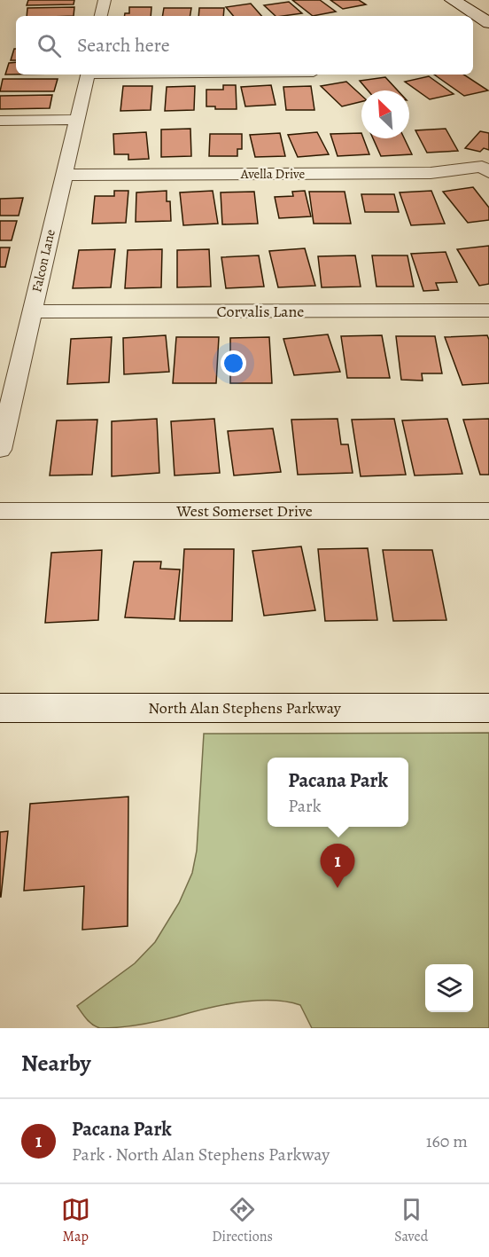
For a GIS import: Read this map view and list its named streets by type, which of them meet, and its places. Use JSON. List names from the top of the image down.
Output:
{
  "streets": {
    "street": [
      "Avella Drive",
      "Falcon Lane",
      "Corvalis Lane",
      "West Somerset Drive",
      "North Alan Stephens Parkway"
    ]
  },
  "crossings": [
    ["Avella Drive", "Falcon Lane"],
    ["Falcon Lane", "Corvalis Lane"]
  ],
  "north": "top left",
  "page": {
    "search": "Search here",
    "popup": ["Pacana Park", "Park"],
    "pins": "1",
    "heading": "Nearby",
    "list": [
      {
        "mark": "1",
        "name": "Pacana Park",
        "note": "Park · North Alan Stephens Parkway",
        "value": "160 m"
      }
    ],
    "nav": ["Map", "Directions", "Saved"]
  }
}
